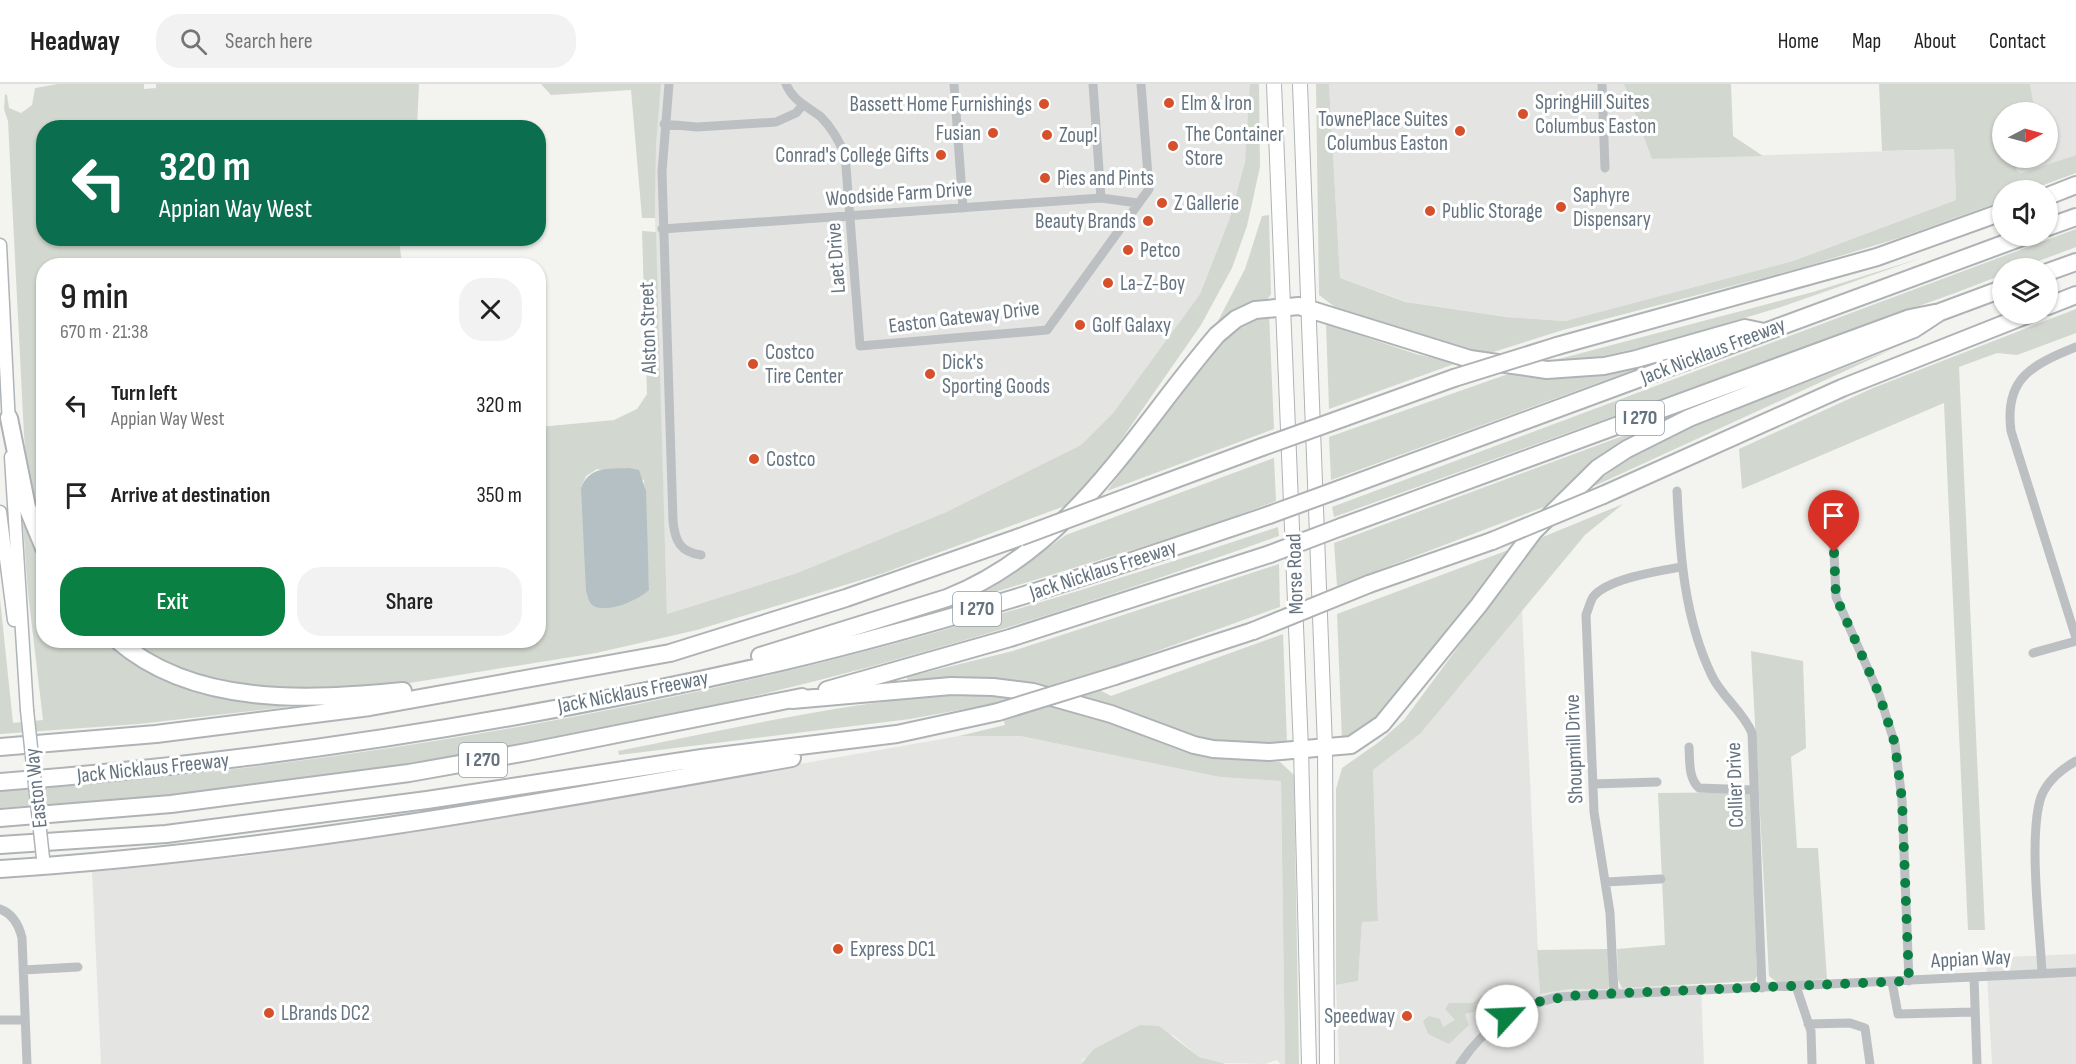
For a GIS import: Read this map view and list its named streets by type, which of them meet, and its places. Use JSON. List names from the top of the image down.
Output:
{
  "streets": {
    "highway": ["Jack Nicklaus Freeway", "I 270"],
    "main road": ["Morse Road", "Easton Way"],
    "street": [
      "Woodside Farm Drive",
      "Laet Drive",
      "Easton Gateway Drive",
      "Alston Street",
      "Shoupmill Drive",
      "Collier Drive",
      "Appian Way"
    ]
  },
  "crossings": [
    ["Woodside Farm Drive", "Laet Drive"],
    ["Woodside Farm Drive", "Easton Gateway Drive"],
    ["Woodside Farm Drive", "Alston Street"],
    ["Laet Drive", "Easton Gateway Drive"],
    ["Shoupmill Drive", "Collier Drive"],
    ["Shoupmill Drive", "Appian Way"],
    ["Collier Drive", "Appian Way"]
  ],
  "places": [
    "Elm & Iron",
    "Bassett Home Furnishings",
    "SpringHill Suites Columbus Easton",
    "TownePlace Suites Columbus Easton",
    "Fusian",
    "Zoup!",
    "The Container Store",
    "Conrad's College Gifts",
    "Pies and Pints",
    "Z Gallerie",
    "Saphyre Dispensary",
    "Public Storage",
    "Beauty Brands",
    "Petco",
    "La-Z-Boy",
    "Golf Galaxy",
    "Costco Tire Center",
    "Dick's Sporting Goods",
    "Costco",
    "Express DC1",
    "LBrands DC2",
    "Speedway"
  ],
  "north": "right",
  "page": {
    "header": "Headway",
    "search": "Search here",
    "nav": [
      "Home",
      "Map",
      "About",
      "Contact"
    ],
    "turn": ["320 m", "Appian Way West"],
    "heading": ["9 min", "670 m · 21:38"],
    "list": [
      {
        "name": "Turn left",
        "note": "Appian Way West",
        "value": "320 m"
      },
      {
        "name": "Arrive at destination",
        "value": "350 m"
      }
    ],
    "buttons": ["Exit", "Share"]
  }
}
